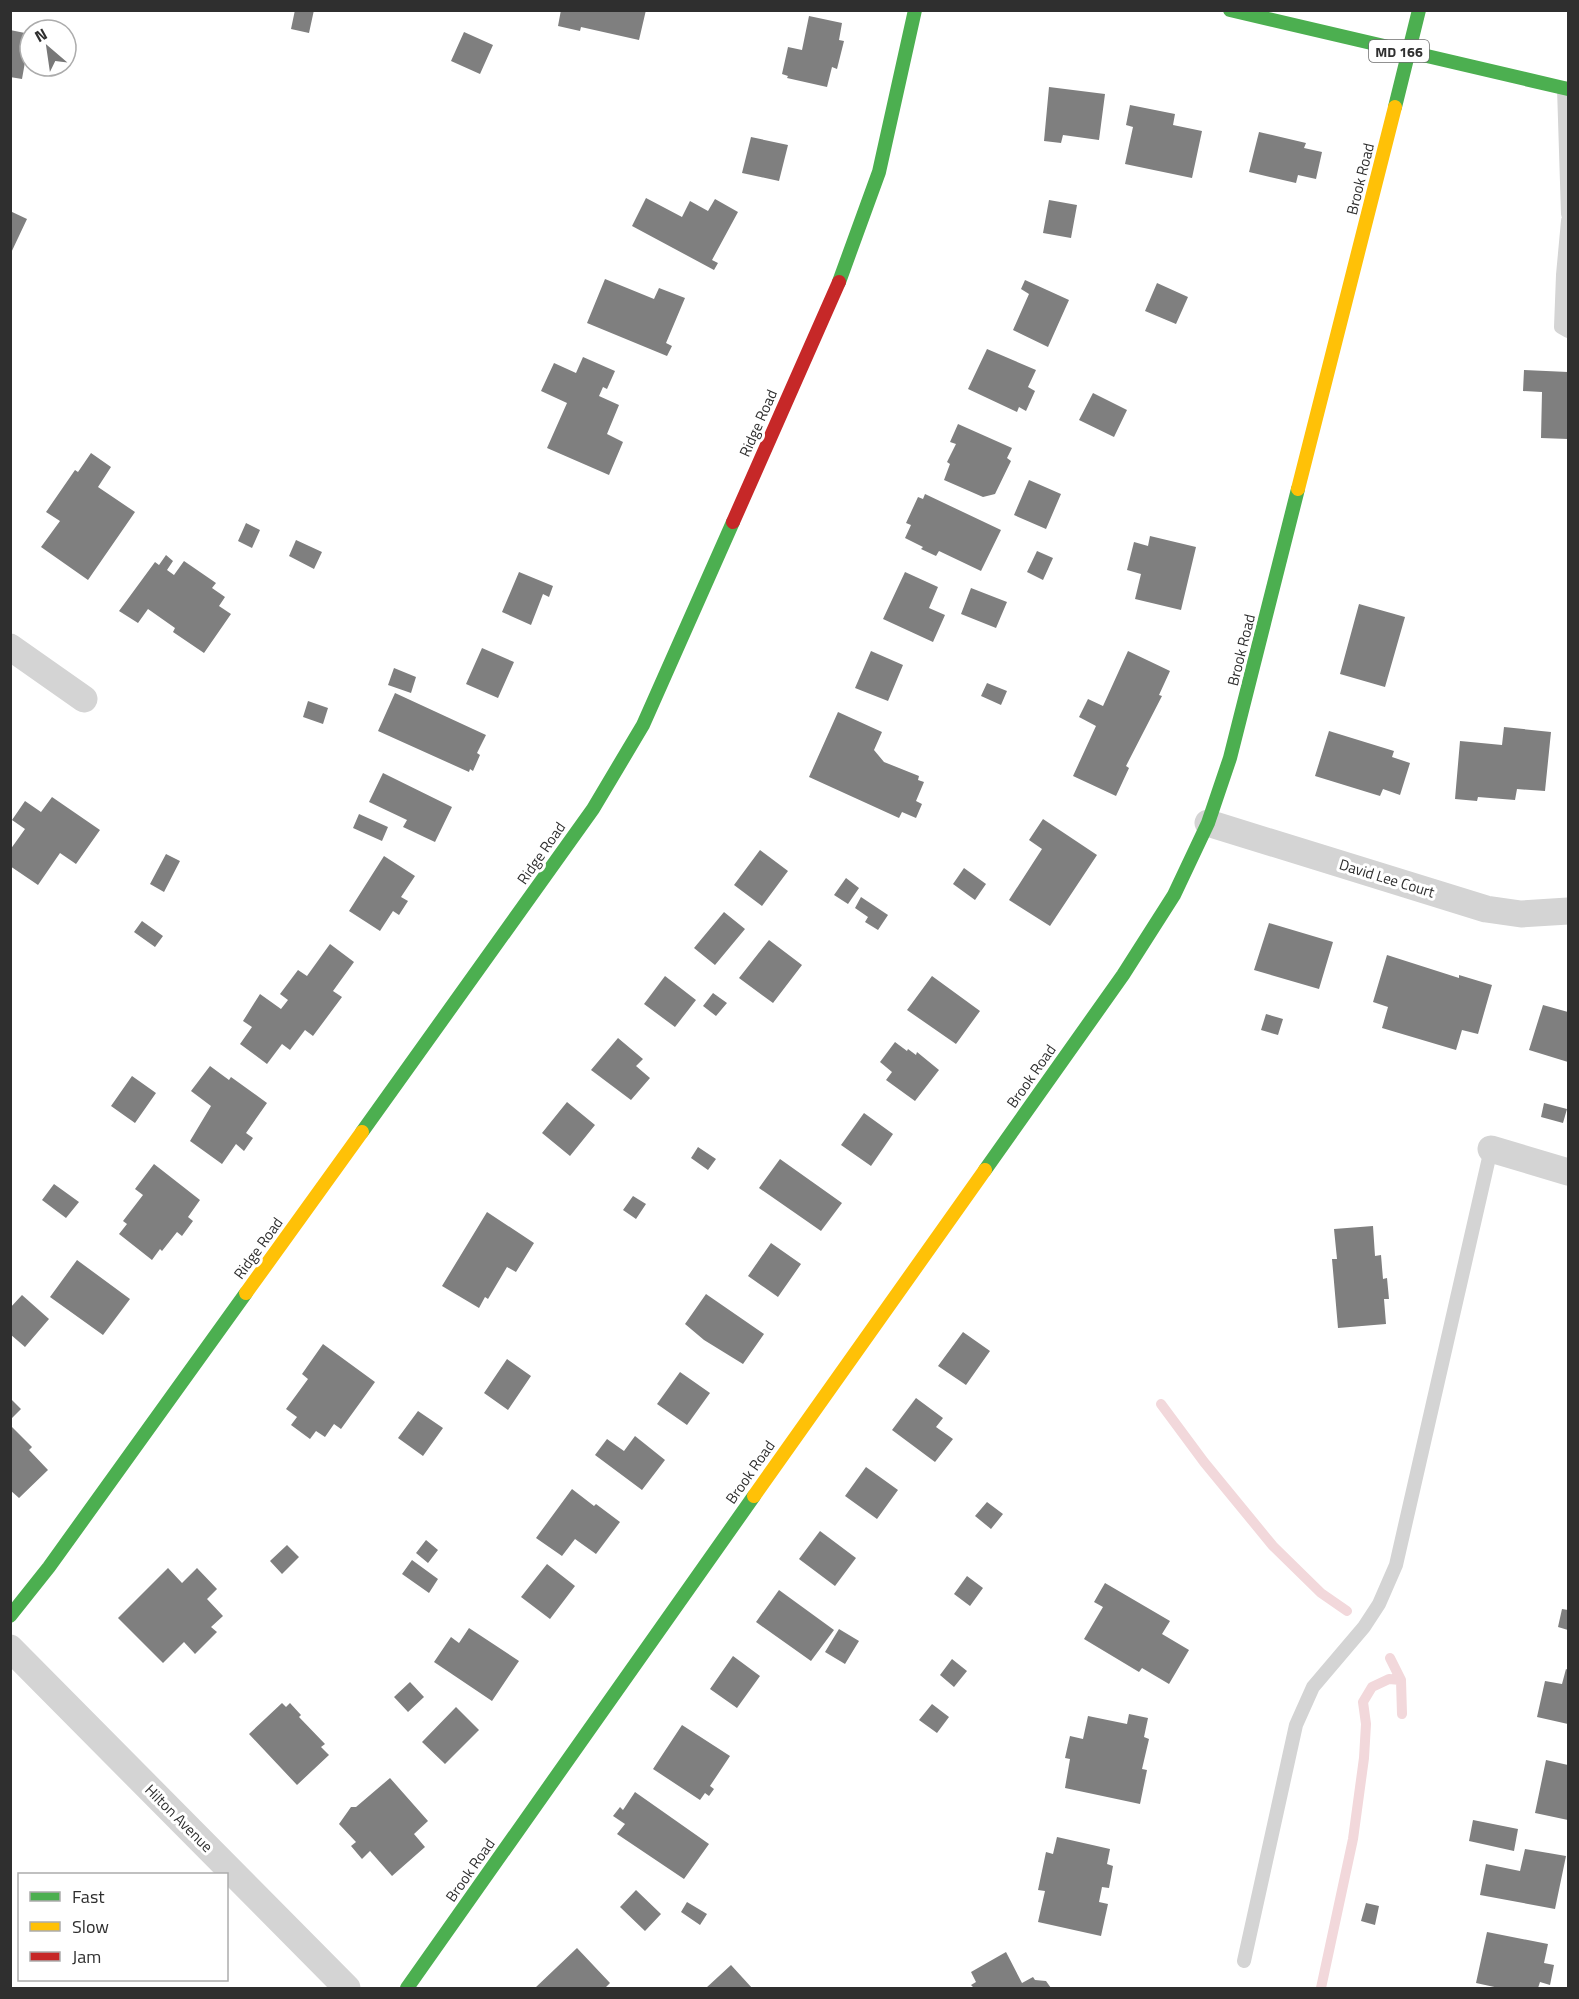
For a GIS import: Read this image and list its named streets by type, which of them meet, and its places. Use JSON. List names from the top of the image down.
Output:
{
  "streets": {
    "street": [
      "MD 166",
      "Brook Road",
      "Ridge Road",
      "David Lee Court",
      "Hilton Avenue"
    ]
  },
  "crossings": [
    ["MD 166", "Brook Road"],
    ["Brook Road", "David Lee Court"]
  ],
  "legend": ["Fast", "Slow", "Jam"],
  "north": "top left"
}
